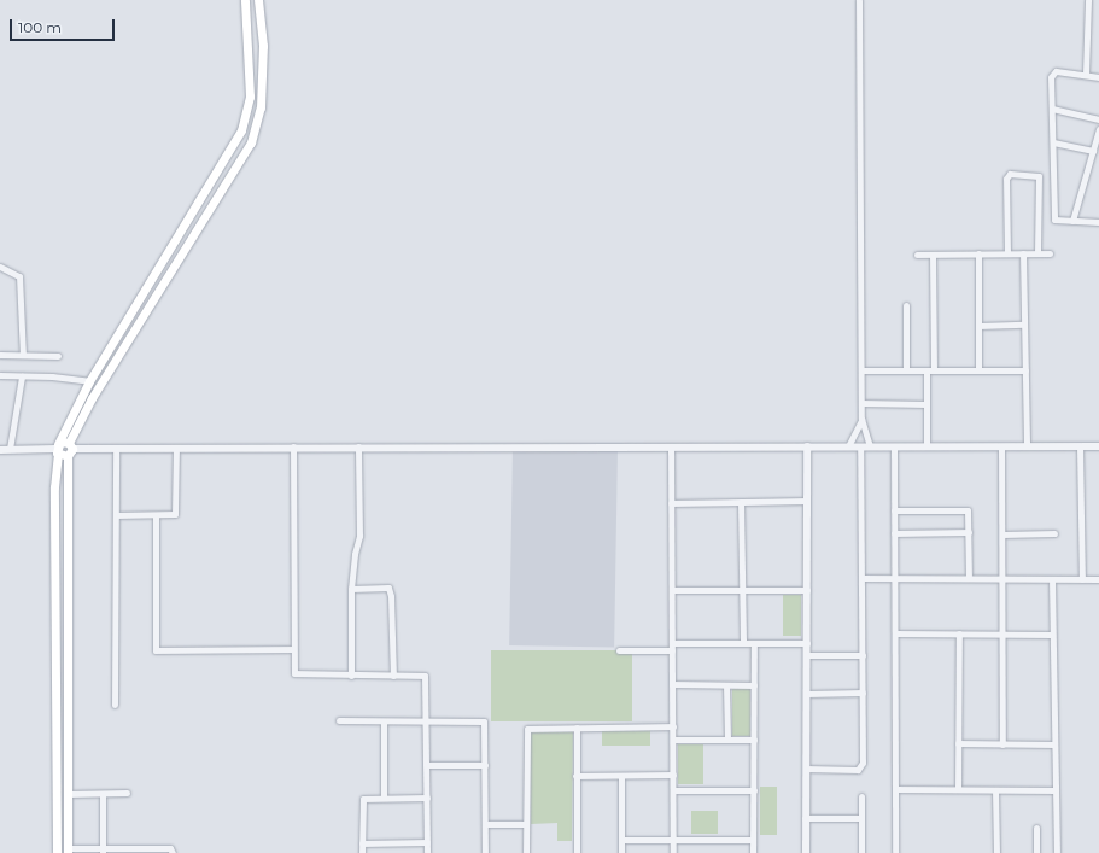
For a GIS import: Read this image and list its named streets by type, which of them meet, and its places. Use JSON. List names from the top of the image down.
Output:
{
  "scale_bar": "100 m"
}
